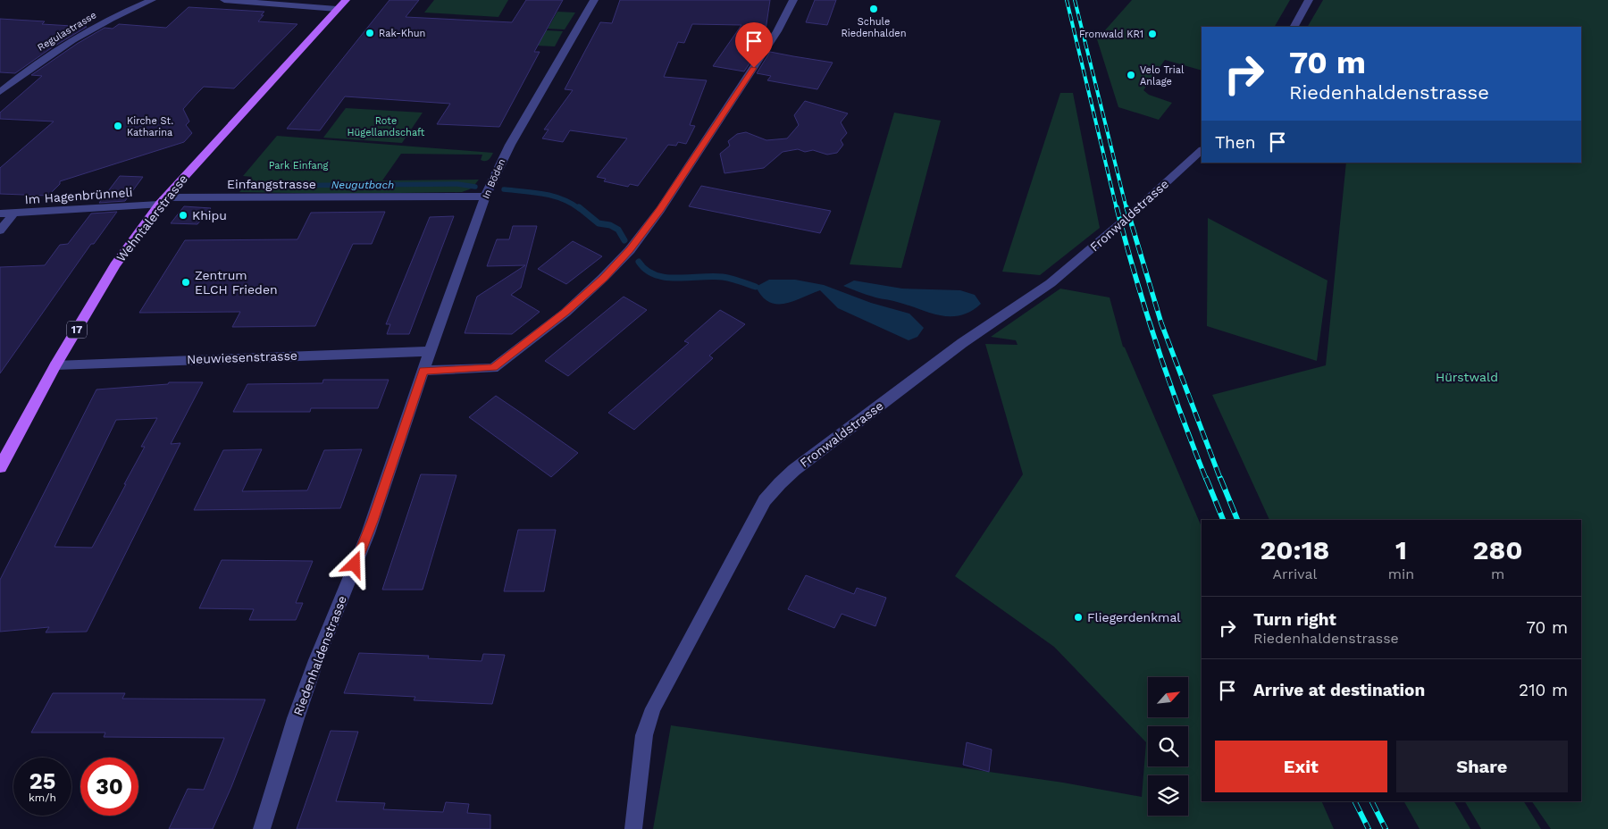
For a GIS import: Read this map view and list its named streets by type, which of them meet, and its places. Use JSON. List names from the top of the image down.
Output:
{
  "streets": {
    "main road": ["Wehntalerstrasse", "17"],
    "street": [
      "Regulastrasse",
      "In Böden",
      "Einfangstrasse",
      "Im Hagenbrünneli",
      "Fronwaldstrasse",
      "Neuwiesenstrasse",
      "Riedenhaldenstrasse"
    ]
  },
  "crossings": [
    ["In Böden", "Einfangstrasse"],
    ["In Böden", "Neuwiesenstrasse"],
    ["In Böden", "Riedenhaldenstrasse"],
    ["Einfangstrasse", "Im Hagenbrünneli"],
    ["Einfangstrasse", "Wehntalerstrasse"],
    ["Im Hagenbrünneli", "Wehntalerstrasse"],
    ["Wehntalerstrasse", "Neuwiesenstrasse"]
  ],
  "water": ["Neugutbach"],
  "parks": ["Rote Hügellandschaft", "Park Einfang", "Hürstwald"],
  "places": [
    "Schule Riedenhalden",
    "Rak-Khun",
    "Fronwald KR1",
    "Velo Trial Anlage",
    "Kirche St. Katharina",
    "Khipu",
    "Zentrum ELCH Frieden",
    "Fliegerdenkmal"
  ],
  "north": "top right",
  "page": {
    "turn": ["70 m", "Riedenhaldenstrasse"],
    "then": "Then",
    "eta": [
      "20:18",
      "Arrival",
      "1",
      "min",
      "280",
      "m"
    ],
    "list": [
      {
        "name": "Turn right",
        "note": "Riedenhaldenstrasse",
        "value": "70 m"
      },
      {
        "name": "Arrive at destination",
        "value": "210 m"
      }
    ],
    "buttons": ["Exit", "Share"],
    "speed": "25 km/h",
    "limit": "30"
  }
}
